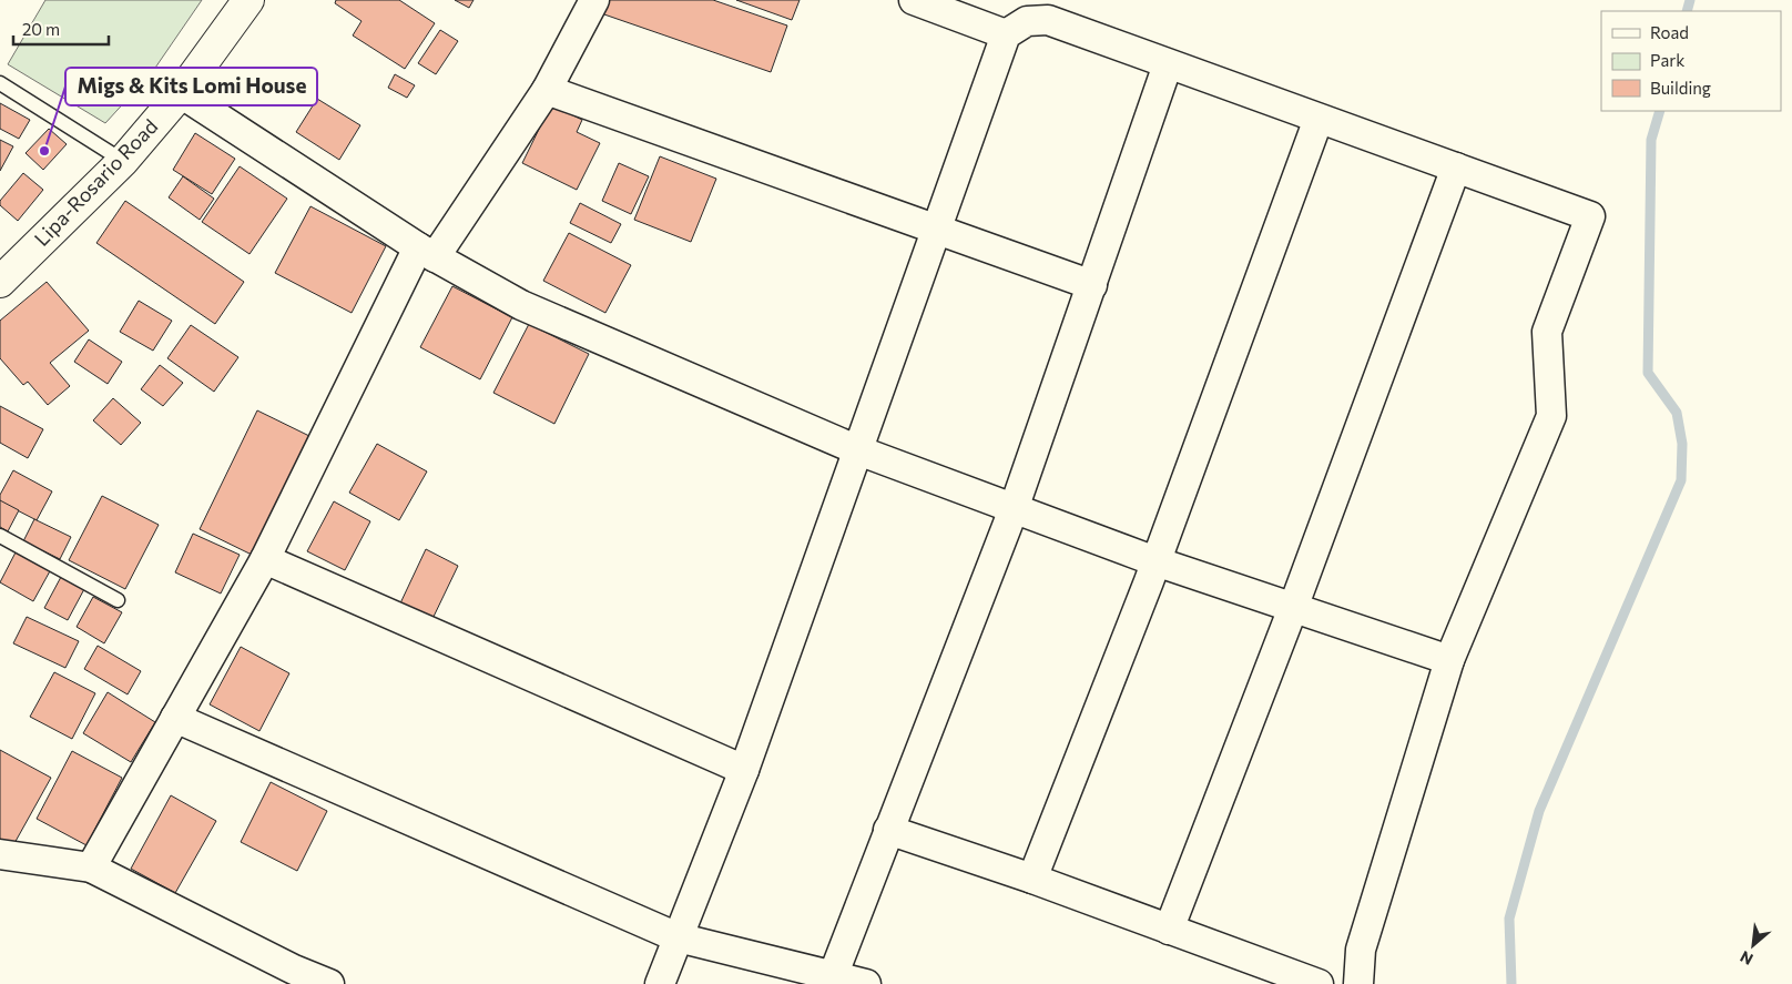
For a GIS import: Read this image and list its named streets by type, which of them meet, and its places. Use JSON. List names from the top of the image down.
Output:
{
  "streets": {
    "main road": ["Lipa-Rosario Road"]
  },
  "places": ["Migs & Kits Lomi House"],
  "legend": ["Road", "Park", "Building"],
  "scale_bar": "20 m",
  "north": "bottom left"
}
